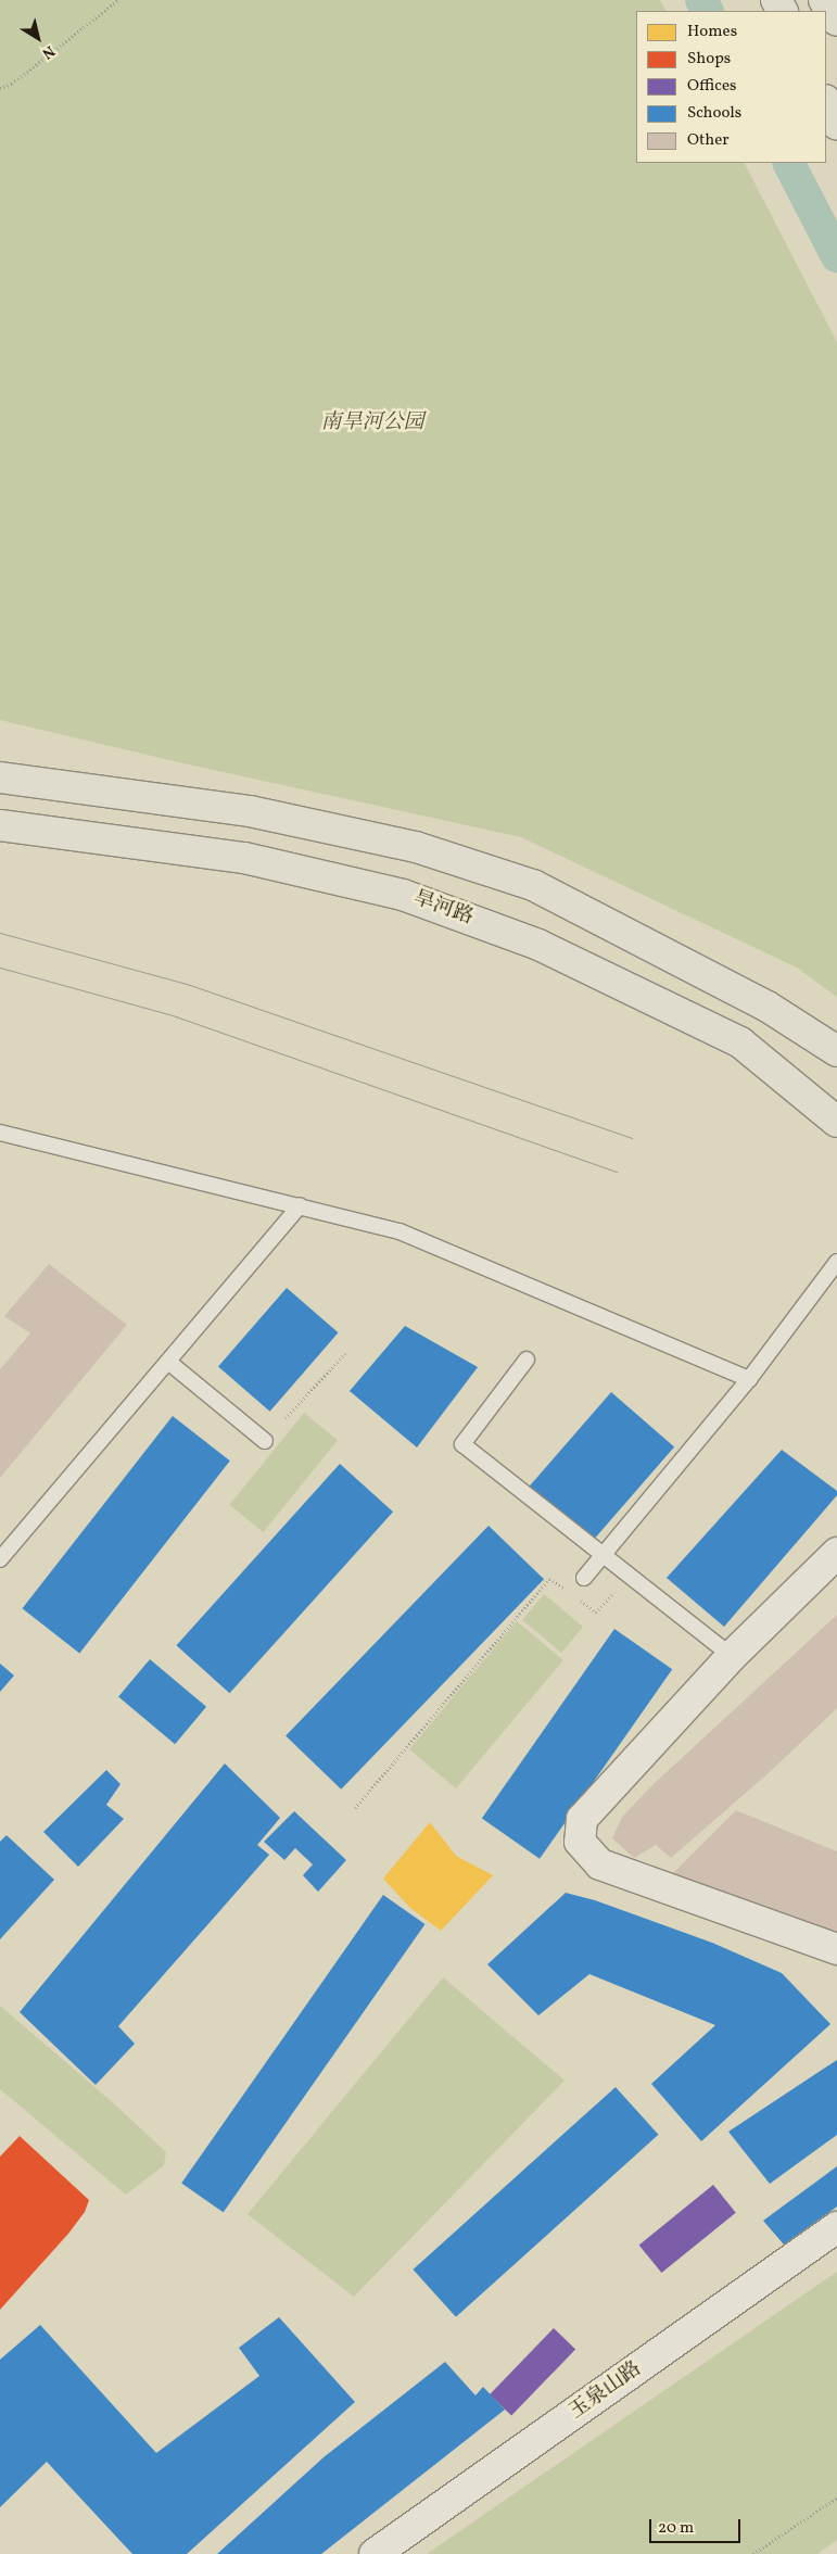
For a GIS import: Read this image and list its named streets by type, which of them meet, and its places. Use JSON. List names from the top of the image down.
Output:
{
  "streets": {
    "main road": ["旱河路"],
    "street": ["玉泉山路"]
  },
  "parks": ["南旱河公园"],
  "legend": [
    "Homes",
    "Shops",
    "Offices",
    "Schools",
    "Other"
  ],
  "scale_bar": "20 m",
  "north": "bottom right"
}
